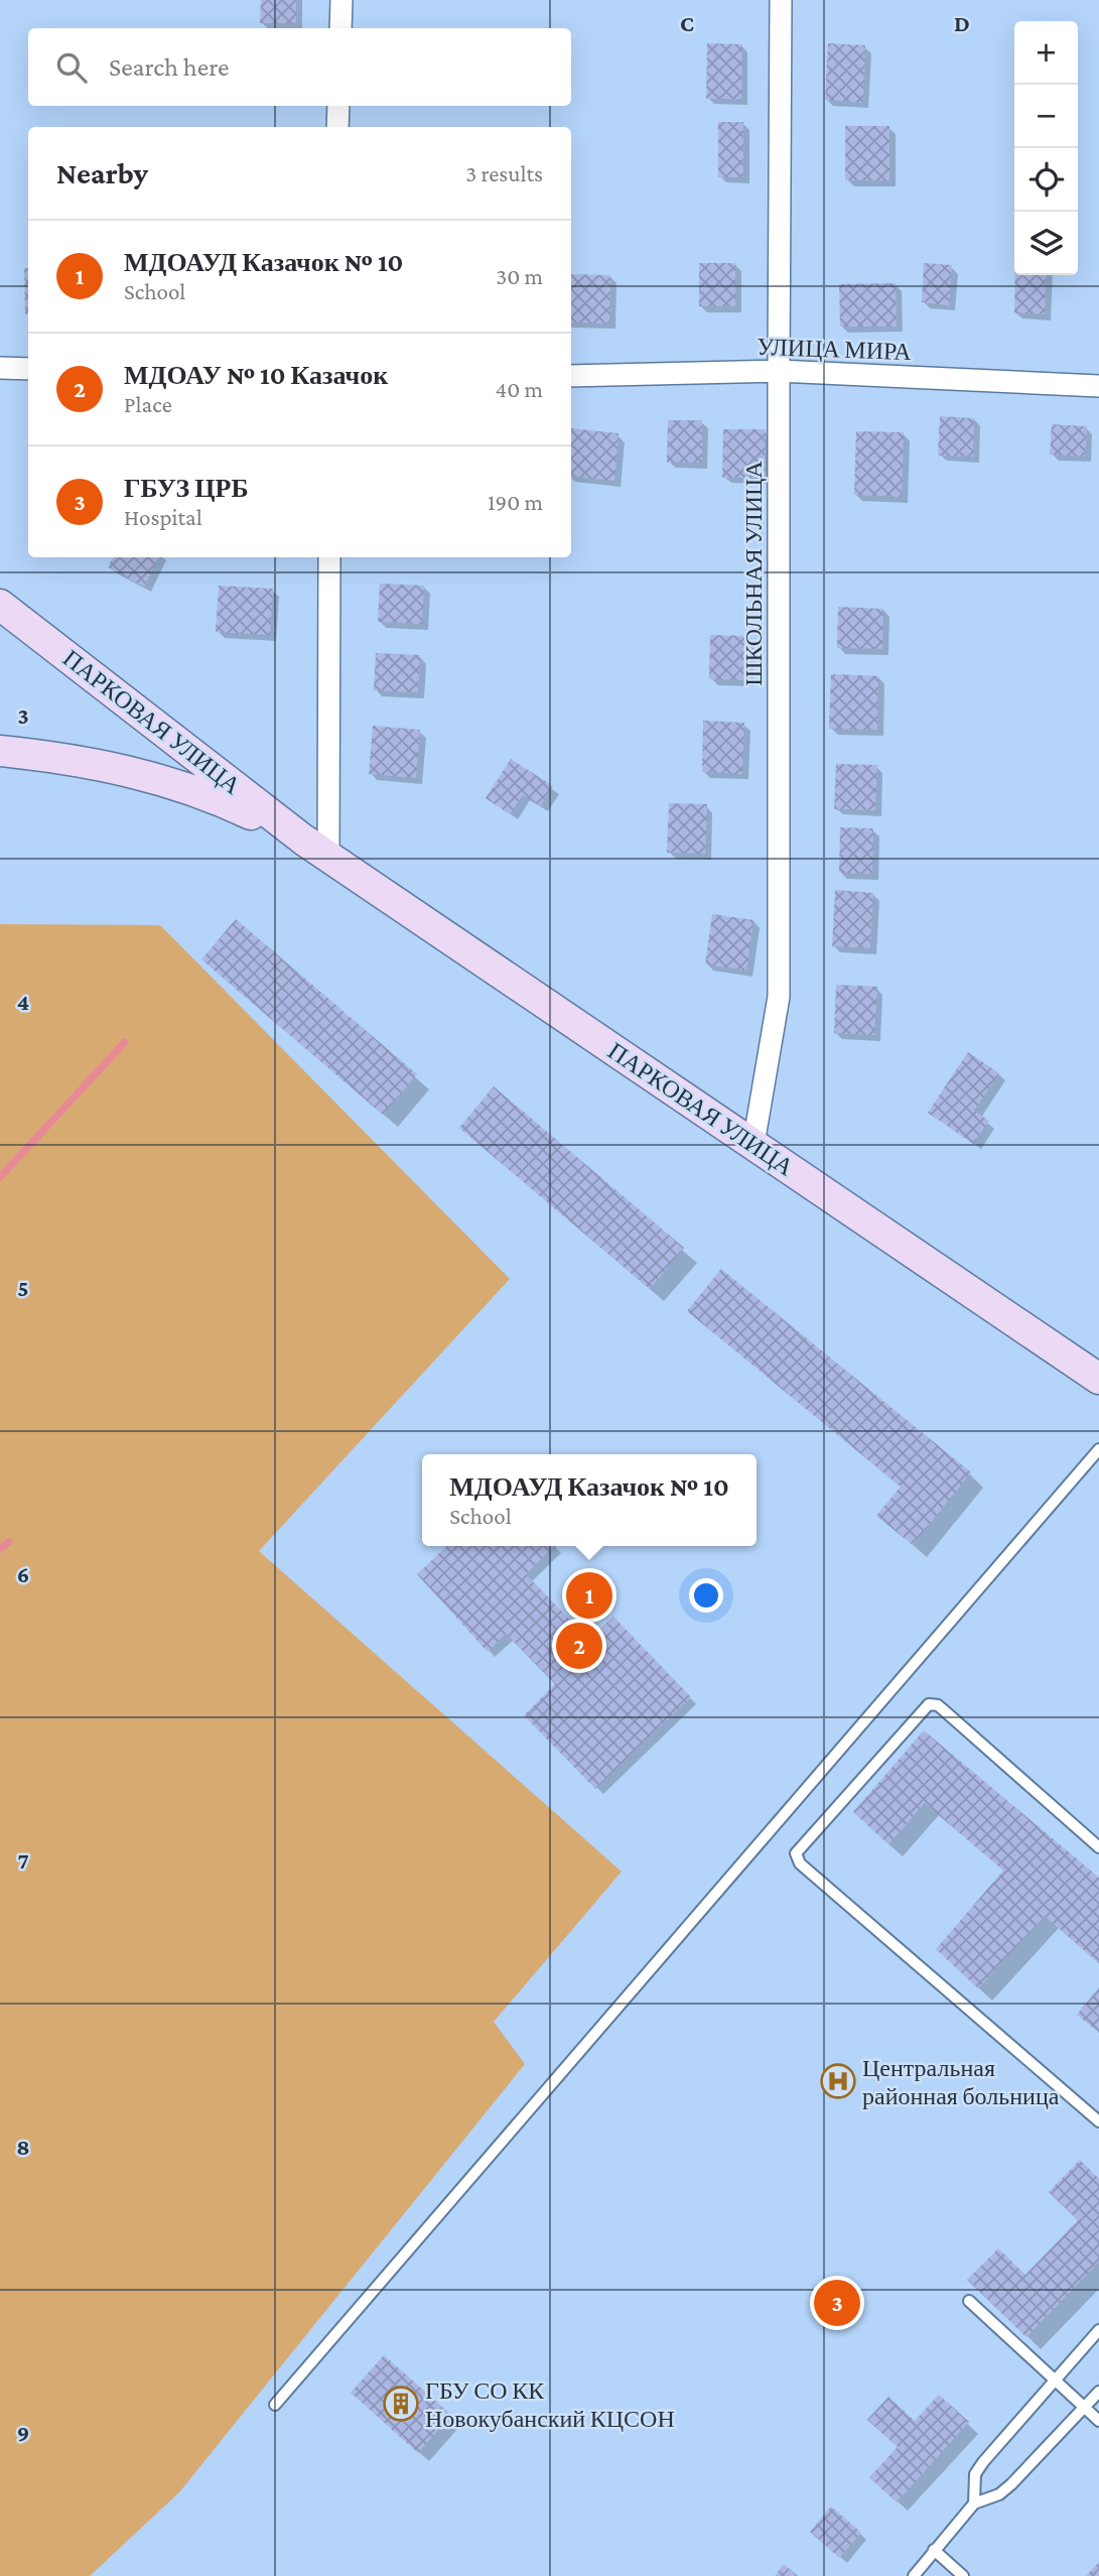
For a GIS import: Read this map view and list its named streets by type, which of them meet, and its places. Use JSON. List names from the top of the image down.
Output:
{
  "streets": {
    "main road": ["ПАРКОВАЯ УЛИЦА"],
    "street": ["УЛИЦА МИРА", "ШКОЛЬНАЯ УЛИЦА"]
  },
  "crossings": [
    ["УЛИЦА МИРА", "ШКОЛЬНАЯ УЛИЦА"],
    ["ШКОЛЬНАЯ УЛИЦА", "ПАРКОВАЯ УЛИЦА"]
  ],
  "places": {
    "hospital": ["Центральная районная больница"],
    "building": ["ГБУ СО КК Новокубанский КЦСОН"]
  },
  "page": {
    "map_buttons": ["+", "−"],
    "search": "Search here",
    "heading": ["Nearby", "3 results"],
    "list": [
      {
        "mark": "1",
        "name": "МДОАУД Казачок № 10",
        "note": "School",
        "value": "30 m"
      },
      {
        "mark": "2",
        "name": "МДОАУ № 10 Казачок",
        "note": "Place",
        "value": "40 m"
      },
      {
        "mark": "3",
        "name": "ГБУЗ ЦРБ",
        "note": "Hospital",
        "value": "190 m"
      }
    ],
    "popup": ["МДОАУД Казачок № 10", "School"],
    "pins": ["1", "2", "3"]
  },
  "grid": {
    "columns": ["C", "D"],
    "rows": [
      "3",
      "4",
      "5",
      "6",
      "7",
      "8",
      "9"
    ]
  }
}
